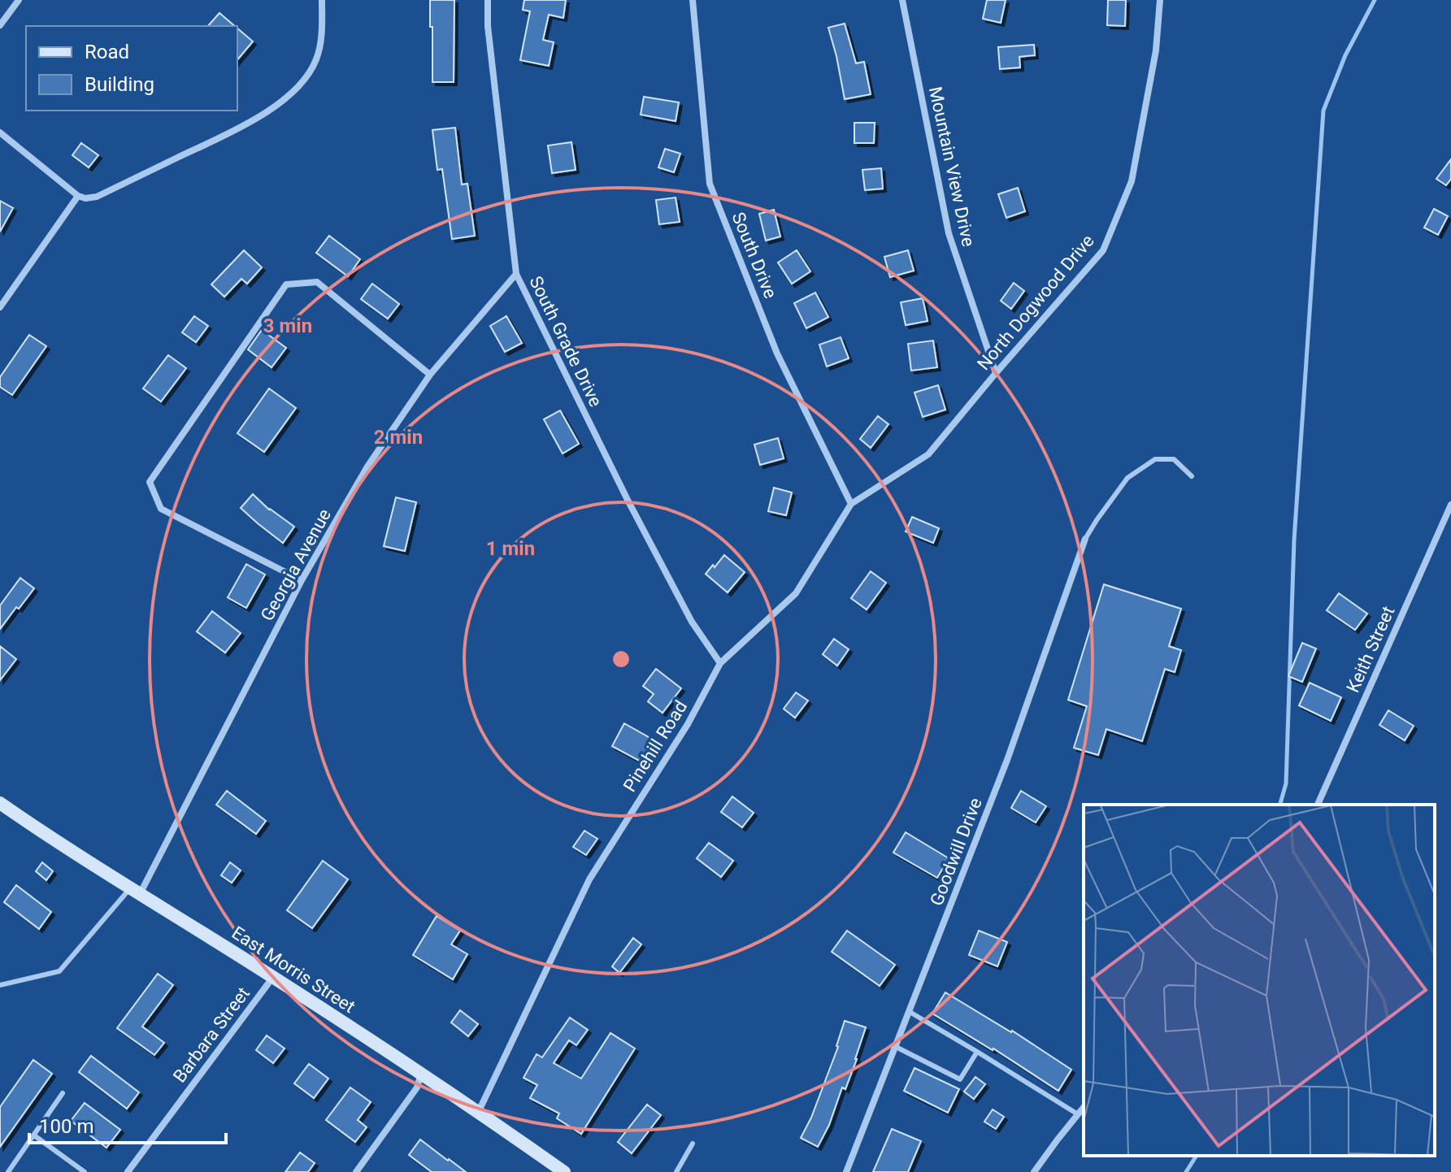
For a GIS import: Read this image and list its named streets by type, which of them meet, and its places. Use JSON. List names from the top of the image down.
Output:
{
  "streets": {
    "main road": ["East Morris Street"],
    "street": [
      "Mountain View Drive",
      "South Drive",
      "North Dogwood Drive",
      "South Grade Drive",
      "Georgia Avenue",
      "Keith Street",
      "Pinehill Road",
      "Goodwill Drive",
      "Barbara Street"
    ]
  },
  "crossings": [
    ["Mountain View Drive", "North Dogwood Drive"],
    ["South Drive", "Pinehill Road"],
    ["North Dogwood Drive", "Pinehill Road"],
    ["South Grade Drive", "Georgia Avenue"],
    ["South Grade Drive", "Pinehill Road"],
    ["Georgia Avenue", "East Morris Street"],
    ["Pinehill Road", "East Morris Street"],
    ["East Morris Street", "Barbara Street"]
  ],
  "legend": ["Road", "Building"],
  "scale_bar": "100 m",
  "rings": ["3 min", "2 min", "1 min"]
}
